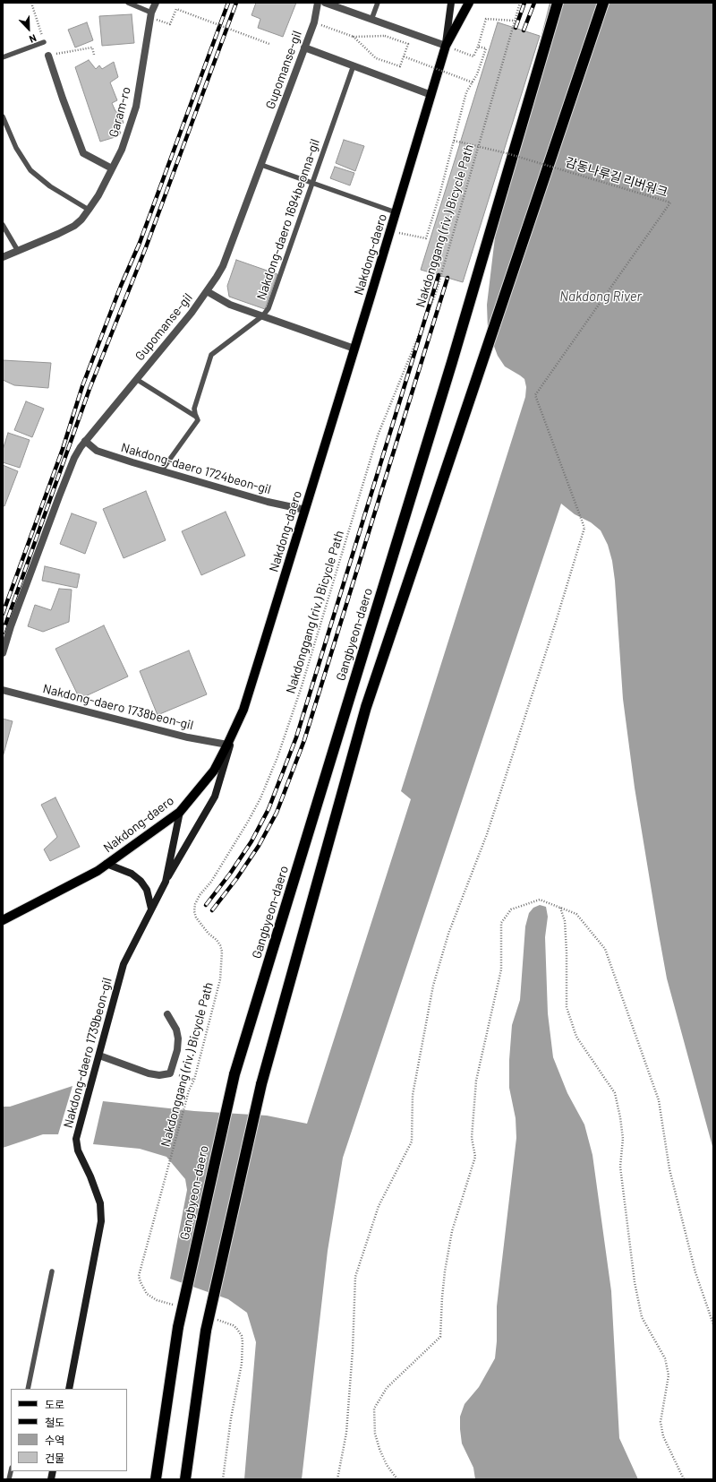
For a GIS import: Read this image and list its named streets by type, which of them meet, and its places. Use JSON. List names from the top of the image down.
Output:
{
  "streets": {
    "highway": ["Gangbyeon-daero"],
    "main road": ["Nakdong-daero"],
    "street": [
      "Gupomanse-gil",
      "Garam-ro",
      "Nakdong-daero 1724beon-gil",
      "Nakdong-daero 1738beon-gil",
      "Nakdong-daero 1739beon-gil"
    ],
    "lane": ["Nakdong-daero 1694beonna-gil"],
    "path": ["감동나루길 리버워크", "Nakdonggang (riv.) Bicycle Path"]
  },
  "crossings": [
    ["Gupomanse-gil", "Nakdong-daero 1724beon-gil"],
    ["Nakdong-daero 1694beonna-gil", "Nakdong-daero 1724beon-gil"],
    ["Nakdong-daero", "Nakdong-daero 1724beon-gil"],
    ["Nakdong-daero", "Nakdong-daero 1738beon-gil"],
    ["Nakdong-daero", "Nakdong-daero 1739beon-gil"]
  ],
  "water": ["Nakdong River"],
  "legend": [
    "도로",
    "철도",
    "수역",
    "건물"
  ],
  "north": "bottom right"
}
